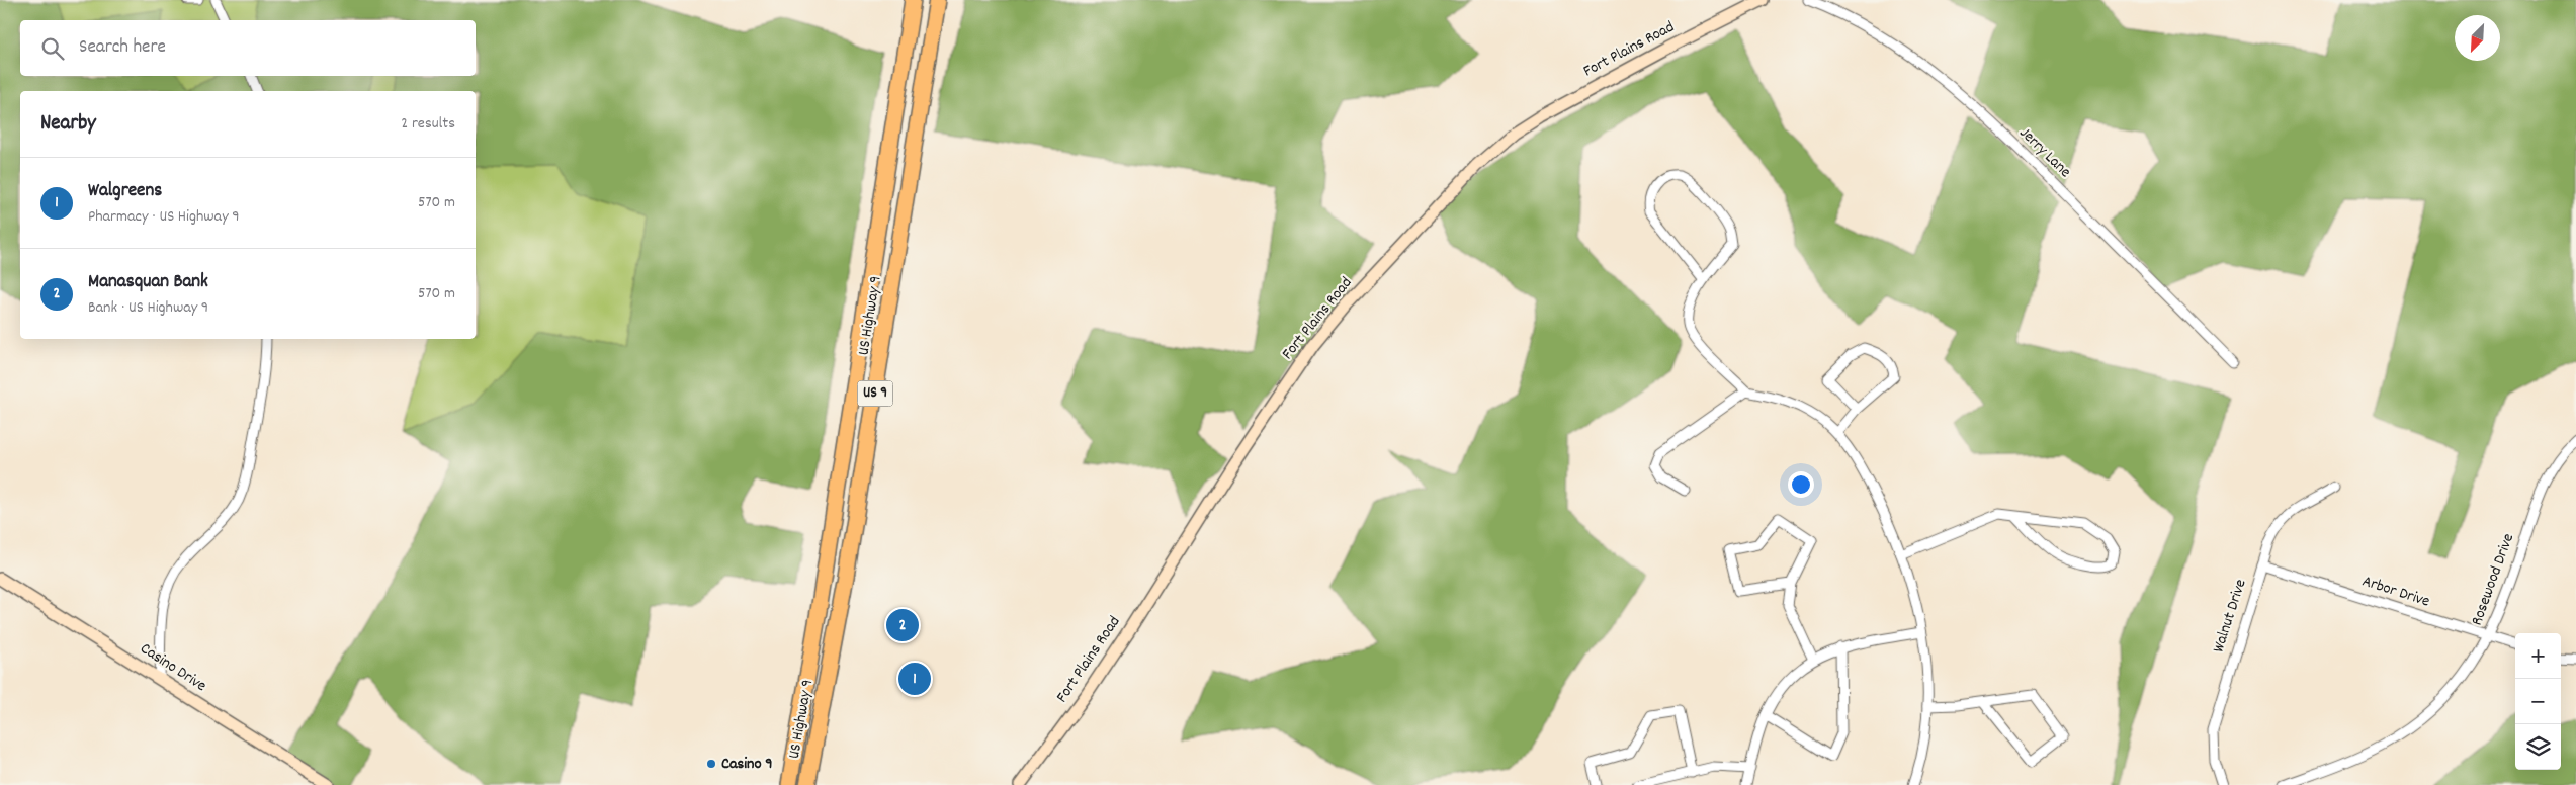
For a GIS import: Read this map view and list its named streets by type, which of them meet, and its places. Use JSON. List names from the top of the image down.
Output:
{
  "streets": {
    "highway": ["US Highway 9", "US 9"],
    "street": [
      "Fort Plains Road",
      "Jerry Lane",
      "Rosewood Drive",
      "Arbor Drive",
      "Walnut Drive",
      "Casino Drive"
    ]
  },
  "crossings": [
    ["Rosewood Drive", "Arbor Drive"],
    ["Arbor Drive", "Walnut Drive"]
  ],
  "places": ["Casino 9"],
  "north": "bottom left",
  "page": {
    "search": "Search here",
    "heading": ["Nearby", "2 results"],
    "list": [
      {
        "mark": "1",
        "name": "Walgreens",
        "note": "Pharmacy · US Highway 9",
        "value": "570 m"
      },
      {
        "mark": "2",
        "name": "Manasquan Bank",
        "note": "Bank · US Highway 9",
        "value": "570 m"
      }
    ],
    "pins": ["2", "1"],
    "map_buttons": ["+", "−"]
  }
}
